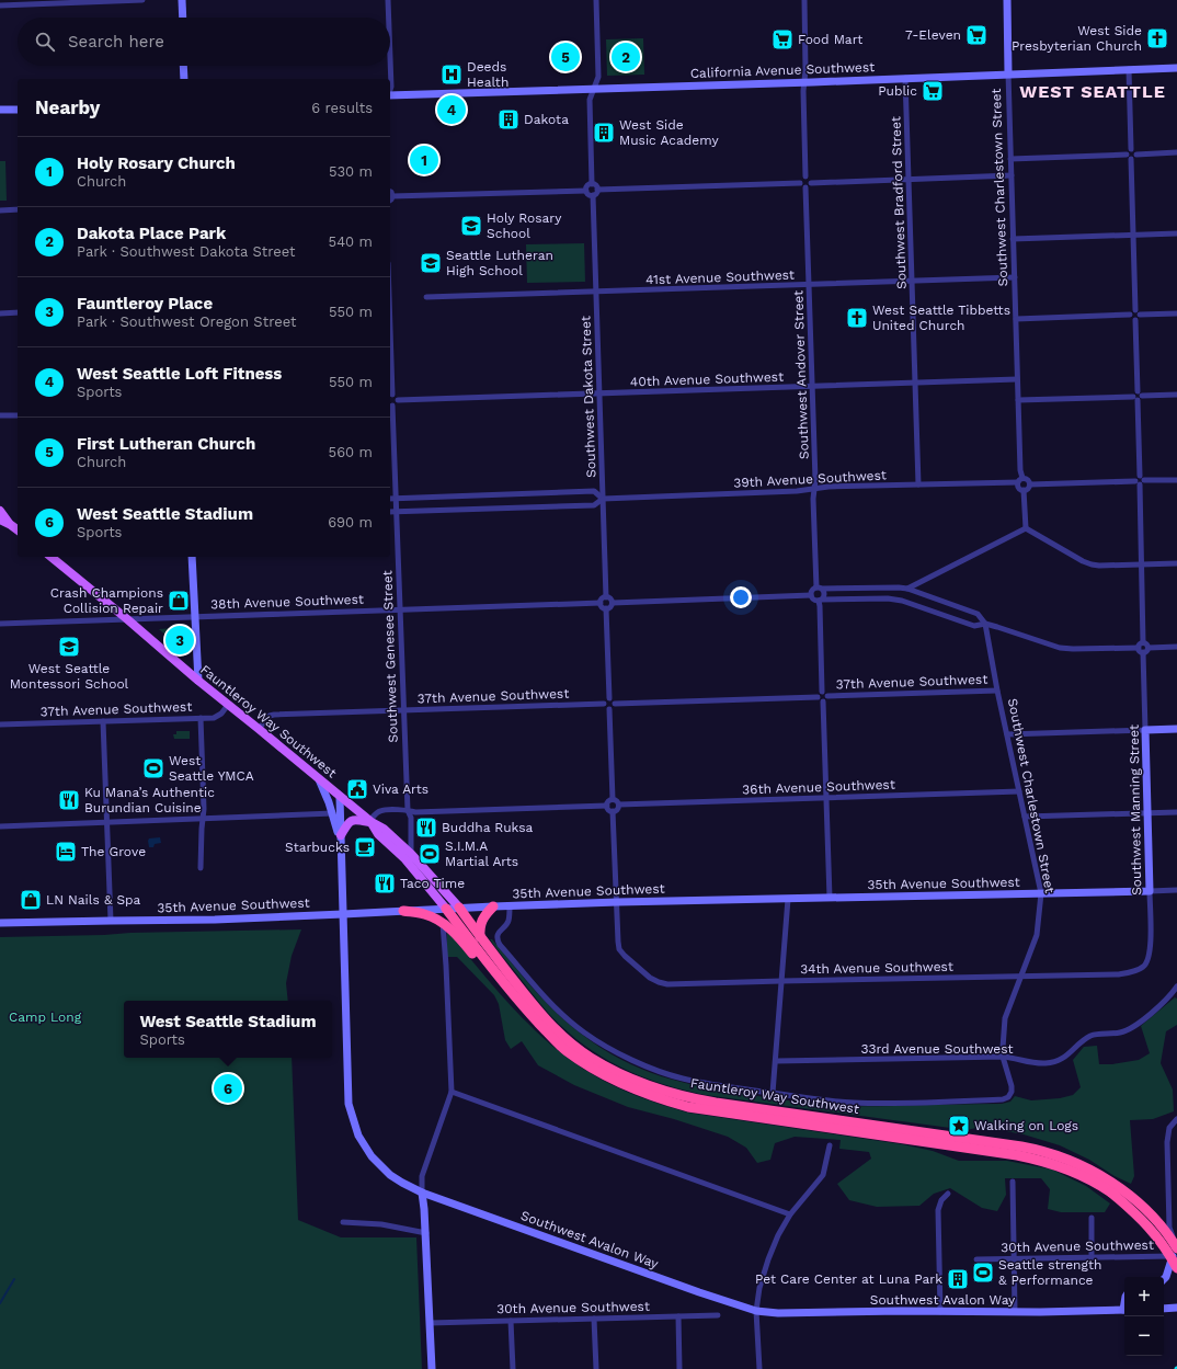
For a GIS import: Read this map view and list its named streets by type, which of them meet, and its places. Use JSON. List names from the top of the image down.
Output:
{
  "streets": {
    "highway": ["Fauntleroy Way Southwest"],
    "main road": [
      "California Avenue Southwest",
      "Southwest Charlestown Street",
      "Southwest Manning Street",
      "35th Avenue Southwest",
      "Southwest Avalon Way"
    ],
    "street": [
      "Southwest Bradford Street",
      "41st Avenue Southwest",
      "Southwest Andover Street",
      "40th Avenue Southwest",
      "Southwest Dakota Street",
      "39th Avenue Southwest",
      "38th Avenue Southwest",
      "Southwest Genesee Street",
      "37th Avenue Southwest",
      "36th Avenue Southwest",
      "34th Avenue Southwest",
      "33rd Avenue Southwest",
      "30th Avenue Southwest"
    ]
  },
  "crossings": [
    ["California Avenue Southwest", "Southwest Charlestown Street"],
    ["California Avenue Southwest", "Southwest Bradford Street"],
    ["Southwest Charlestown Street", "41st Avenue Southwest"],
    ["Southwest Charlestown Street", "40th Avenue Southwest"],
    ["Southwest Charlestown Street", "39th Avenue Southwest"],
    ["Southwest Charlestown Street", "37th Avenue Southwest"],
    ["Southwest Charlestown Street", "Fauntleroy Way Southwest"],
    ["Southwest Charlestown Street", "36th Avenue Southwest"],
    ["Southwest Charlestown Street", "35th Avenue Southwest"],
    ["Southwest Charlestown Street", "34th Avenue Southwest"],
    ["Southwest Charlestown Street", "33rd Avenue Southwest"],
    ["Southwest Bradford Street", "41st Avenue Southwest"],
    ["Southwest Bradford Street", "40th Avenue Southwest"],
    ["Southwest Bradford Street", "39th Avenue Southwest"],
    ["41st Avenue Southwest", "Southwest Andover Street"],
    ["41st Avenue Southwest", "Southwest Dakota Street"],
    ["Southwest Andover Street", "40th Avenue Southwest"],
    ["Southwest Andover Street", "39th Avenue Southwest"],
    ["40th Avenue Southwest", "Southwest Dakota Street"],
    ["Southwest Dakota Street", "39th Avenue Southwest"],
    ["Southwest Dakota Street", "38th Avenue Southwest"],
    ["39th Avenue Southwest", "Southwest Genesee Street"],
    ["38th Avenue Southwest", "Southwest Genesee Street"],
    ["38th Avenue Southwest", "Fauntleroy Way Southwest"],
    ["Southwest Genesee Street", "37th Avenue Southwest"],
    ["Southwest Genesee Street", "Fauntleroy Way Southwest"],
    ["37th Avenue Southwest", "Fauntleroy Way Southwest"],
    ["Fauntleroy Way Southwest", "35th Avenue Southwest"],
    ["Fauntleroy Way Southwest", "Southwest Avalon Way"],
    ["Southwest Manning Street", "35th Avenue Southwest"],
    ["Southwest Manning Street", "34th Avenue Southwest"],
    ["35th Avenue Southwest", "34th Avenue Southwest"],
    ["35th Avenue Southwest", "Southwest Avalon Way"]
  ],
  "districts": ["WEST SEATTLE"],
  "parks": ["Camp Long"],
  "places": {
    "supermarket": ["7-Eleven", "Food Mart", "Public"],
    "church": ["West Side Presbyterian Church", "West Seattle Tibbetts United Church"],
    "hospital": ["Deeds Health"],
    "building": ["Dakota", "West Side Music Academy", "Pet Care Center at Luna Park"],
    "school or university": ["Holy Rosary School", "Seattle Lutheran High School", "West Seattle Montessori School"],
    "shop": ["Crash Champions Collision Repair", "LN Nails & Spa"],
    "sports": ["West Seattle YMCA", "S.I.M.A Martial Arts", "Seattle strength & Performance"],
    "public building": ["Viva Arts"],
    "restaurant": ["Ku Mana’s Authentic Burundian Cuisine", "Buddha Ruksa", "Taco Time"],
    "cafe": ["Starbucks"],
    "hotel": ["The Grove"],
    "place": ["Walking on Logs"]
  },
  "page": {
    "search": "Search here",
    "pins": [
      "2",
      "5",
      "4",
      "1",
      "3",
      "6"
    ],
    "heading": ["Nearby", "6 results"],
    "list": [
      {
        "mark": "1",
        "name": "Holy Rosary Church",
        "note": "Church",
        "value": "530 m"
      },
      {
        "mark": "2",
        "name": "Dakota Place Park",
        "note": "Park · Southwest Dakota Street",
        "value": "540 m"
      },
      {
        "mark": "3",
        "name": "Fauntleroy Place",
        "note": "Park · Southwest Oregon Street",
        "value": "550 m"
      },
      {
        "mark": "4",
        "name": "West Seattle Loft Fitness",
        "note": "Sports",
        "value": "550 m"
      },
      {
        "mark": "5",
        "name": "First Lutheran Church",
        "note": "Church",
        "value": "560 m"
      },
      {
        "mark": "6",
        "name": "West Seattle Stadium",
        "note": "Sports",
        "value": "690 m"
      }
    ],
    "popup": ["West Seattle Stadium", "Sports"],
    "map_buttons": ["+", "−"]
  }
}
